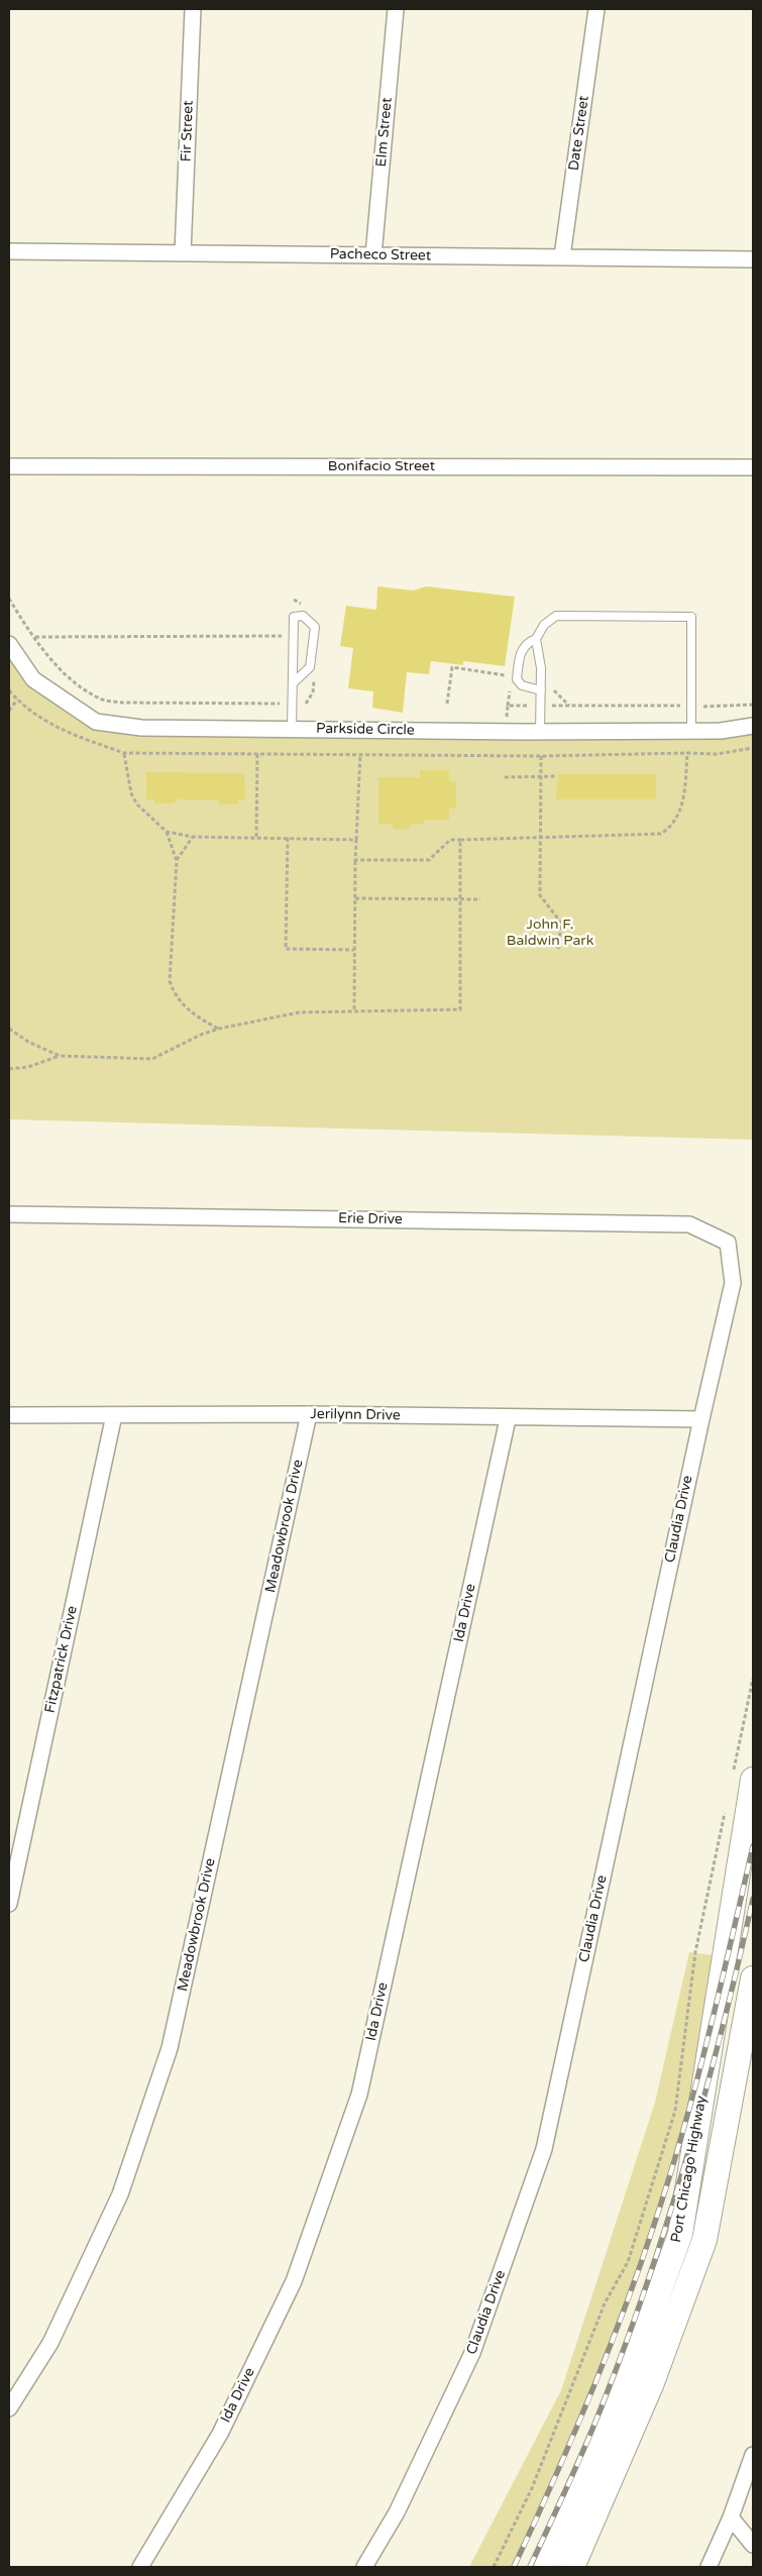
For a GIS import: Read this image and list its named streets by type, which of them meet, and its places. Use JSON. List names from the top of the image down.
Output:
{
  "streets": {
    "main road": ["Port Chicago Highway"],
    "street": [
      "Fir Street",
      "Elm Street",
      "Date Street",
      "Pacheco Street",
      "Bonifacio Street",
      "Parkside Circle",
      "Erie Drive",
      "Jerilynn Drive",
      "Claudia Drive",
      "Meadowbrook Drive",
      "Ida Drive",
      "Fitzpatrick Drive"
    ]
  },
  "crossings": [
    ["Fir Street", "Pacheco Street"],
    ["Elm Street", "Pacheco Street"],
    ["Date Street", "Pacheco Street"],
    ["Erie Drive", "Claudia Drive"],
    ["Jerilynn Drive", "Claudia Drive"],
    ["Jerilynn Drive", "Meadowbrook Drive"],
    ["Jerilynn Drive", "Ida Drive"],
    ["Jerilynn Drive", "Fitzpatrick Drive"]
  ],
  "parks": ["John F. Baldwin Park"]
}
